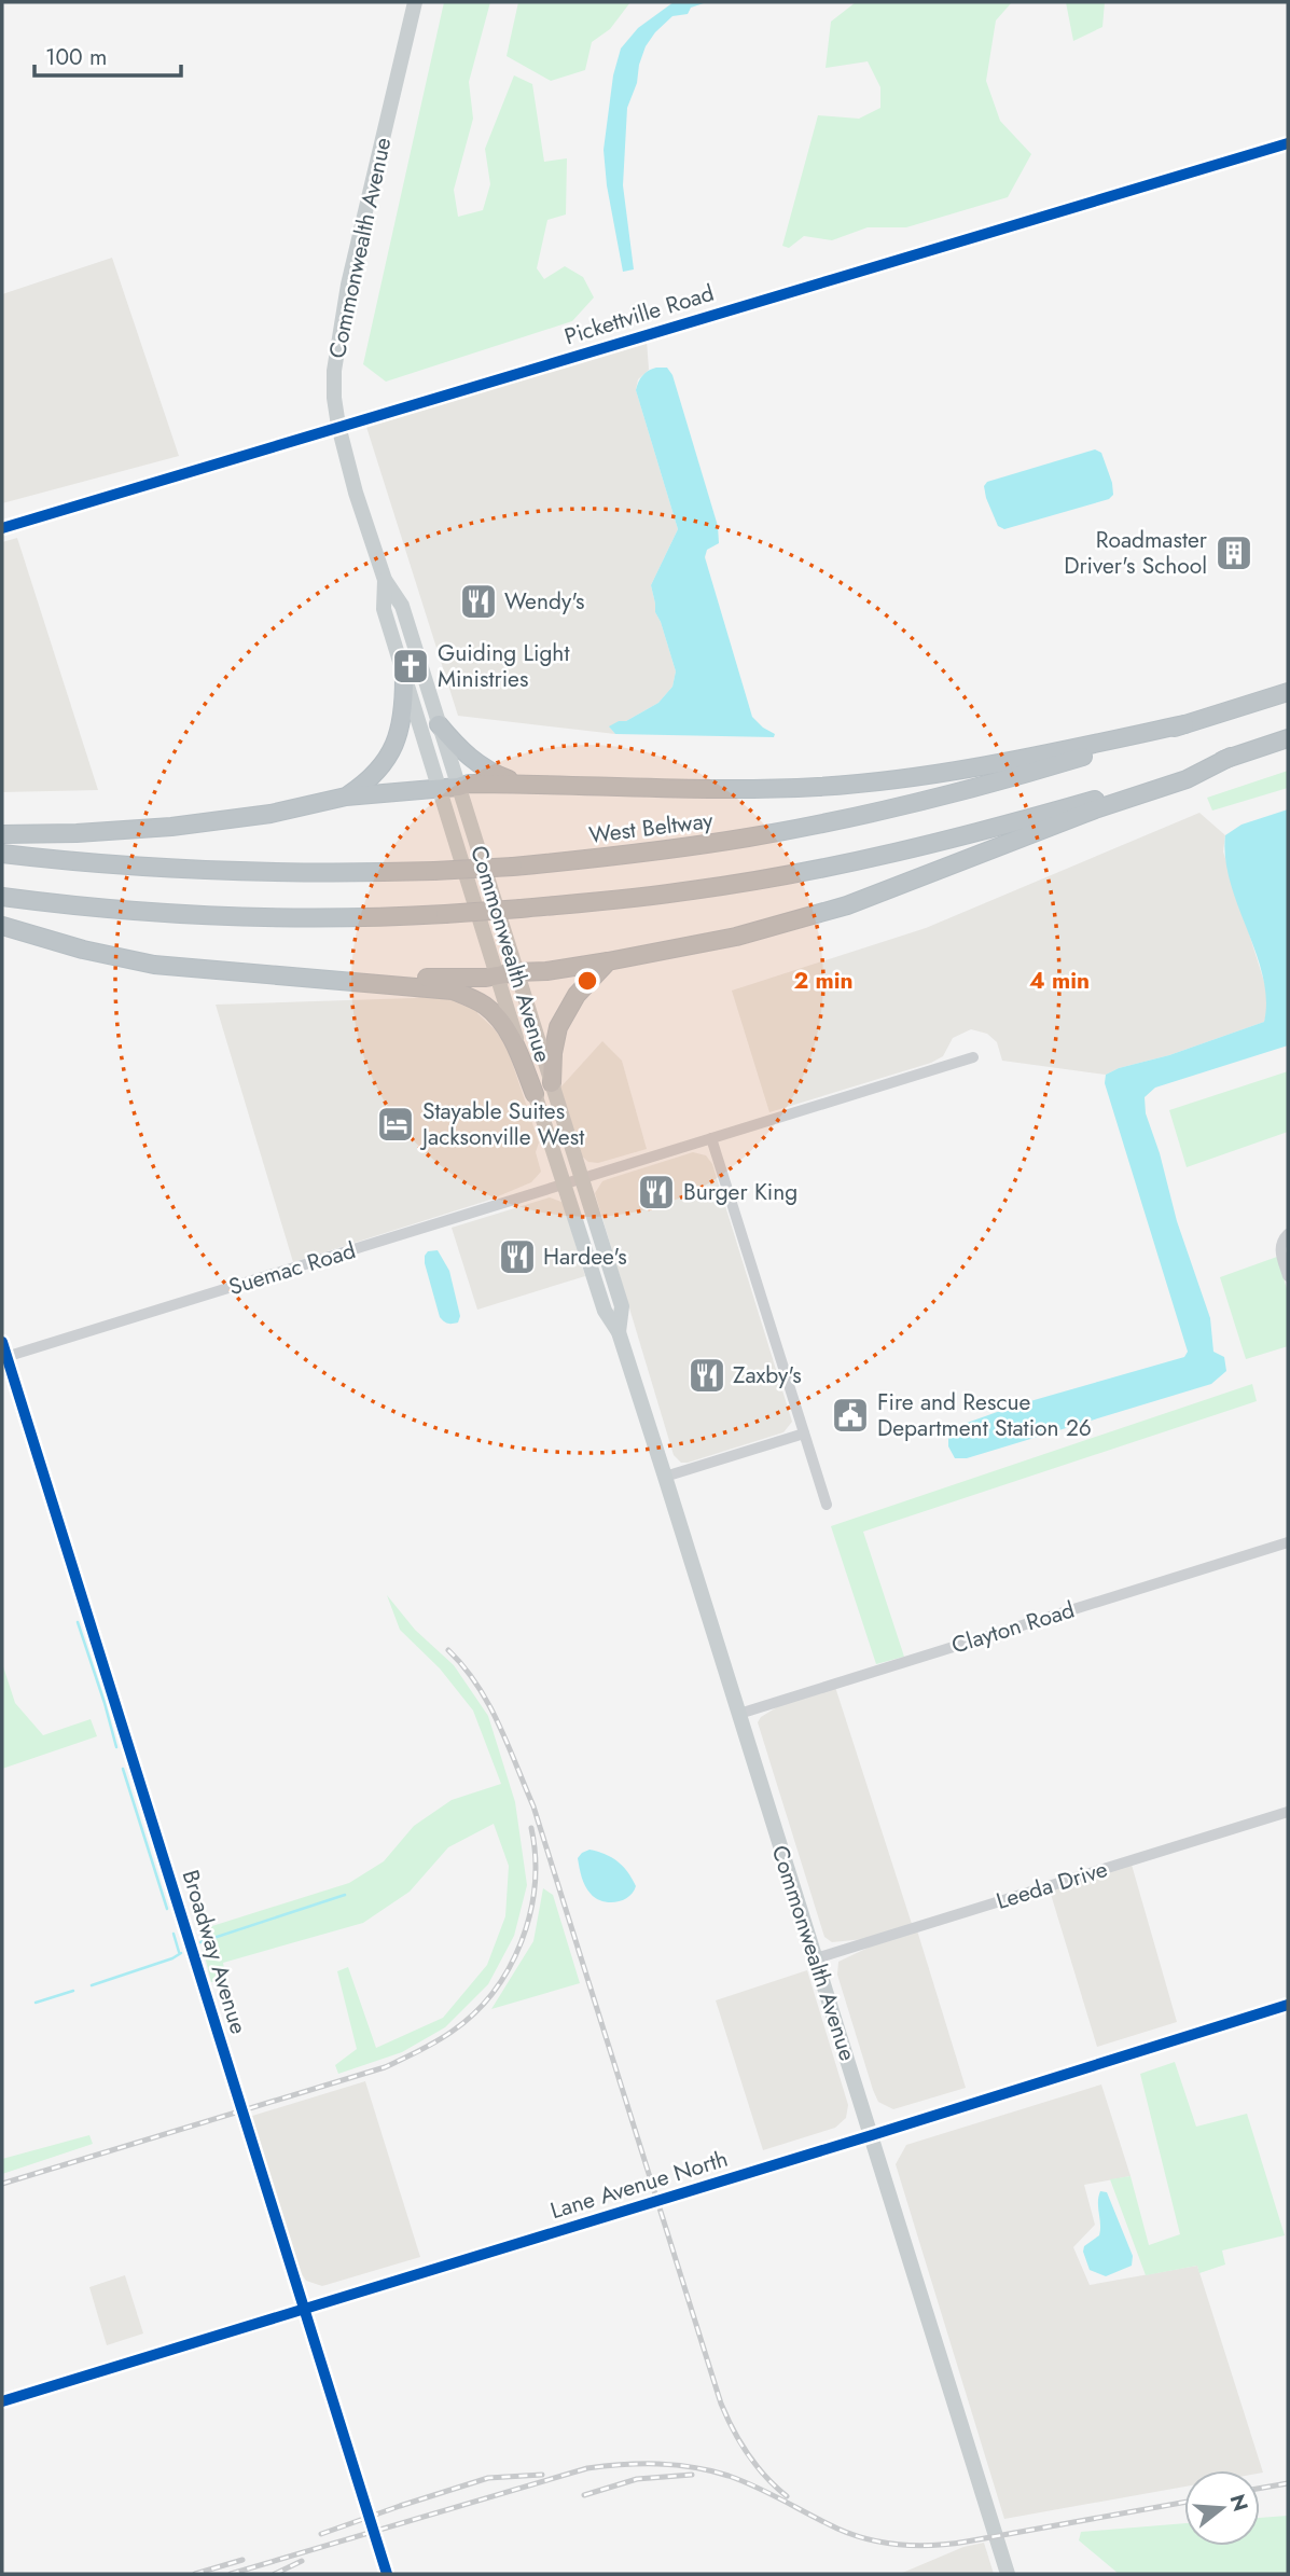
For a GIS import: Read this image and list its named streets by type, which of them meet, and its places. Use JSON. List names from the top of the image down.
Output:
{
  "streets": {
    "highway": ["West Beltway"],
    "main road": ["Commonwealth Avenue", "Lane Avenue North"],
    "street": [
      "Pickettville Road",
      "Suemac Road",
      "Clayton Road",
      "Leeda Drive",
      "Broadway Avenue"
    ]
  },
  "crossings": [
    ["Commonwealth Avenue", "Pickettville Road"],
    ["Commonwealth Avenue", "Suemac Road"],
    ["Commonwealth Avenue", "Clayton Road"],
    ["Commonwealth Avenue", "Leeda Drive"],
    ["Commonwealth Avenue", "Lane Avenue North"],
    ["Suemac Road", "Broadway Avenue"],
    ["Broadway Avenue", "Lane Avenue North"]
  ],
  "places": {
    "building": ["Roadmaster Driver's School"],
    "restaurant": [
      "Wendy's",
      "Burger King",
      "Hardee's",
      "Zaxby's"
    ],
    "church": ["Guiding Light Ministries"],
    "hotel": ["Stayable Suites Jacksonville West"],
    "public building": ["Fire and Rescue Department Station 26"]
  },
  "scale_bar": "100 m",
  "north": "right",
  "rings": ["2 min", "4 min"]
}
